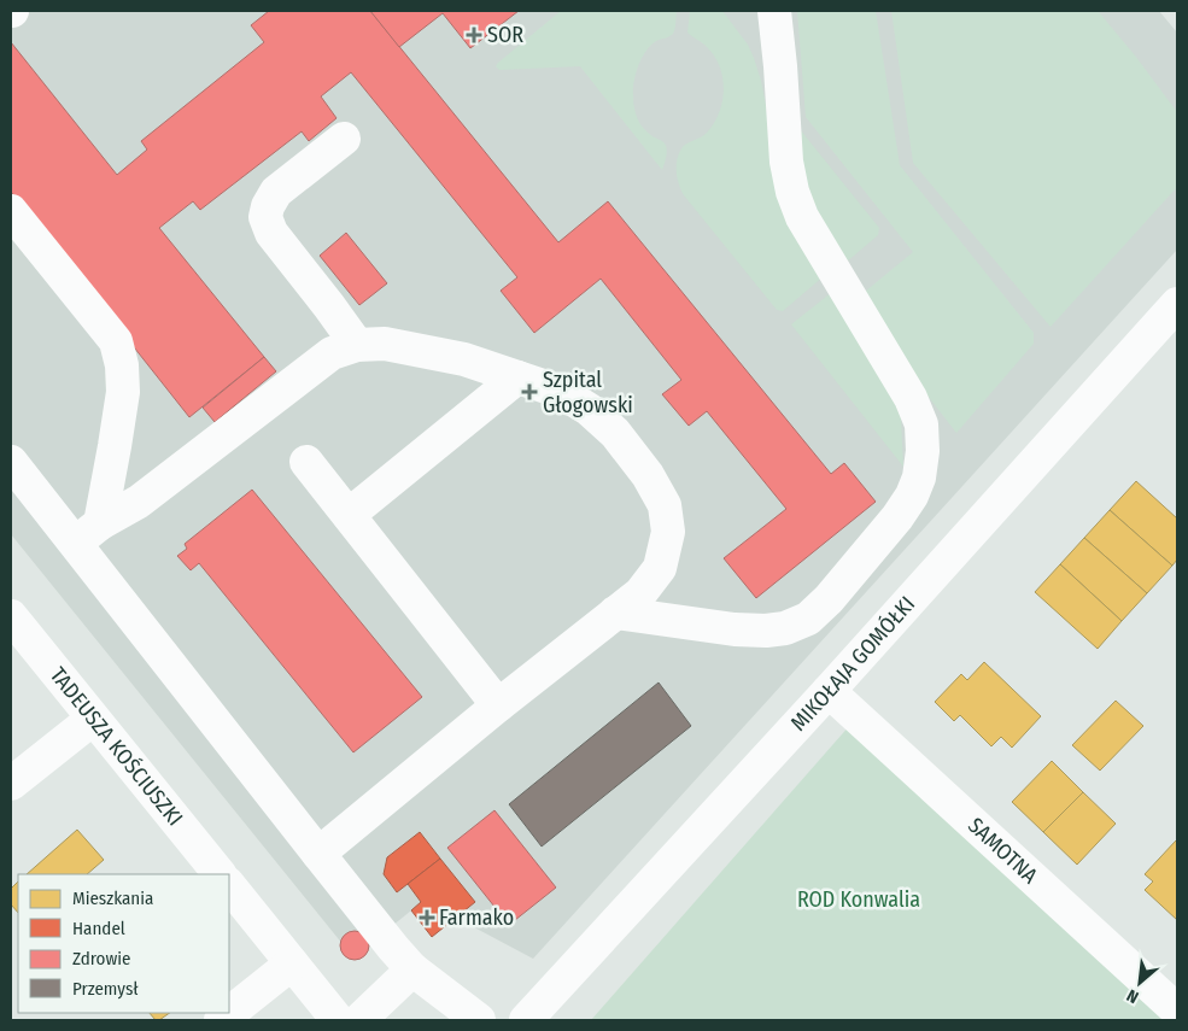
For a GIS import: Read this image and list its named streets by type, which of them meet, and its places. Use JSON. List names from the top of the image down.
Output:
{
  "streets": {
    "street": ["MIKOŁAJA GOMÓŁKI", "TADEUSZA KOŚCIUSZKI", "SAMOTNA"]
  },
  "crossings": [
    ["MIKOŁAJA GOMÓŁKI", "SAMOTNA"]
  ],
  "parks": ["ROD Konwalia"],
  "places": {
    "health": ["SOR", "Szpital Głogowski", "Farmako"]
  },
  "legend": [
    "Mieszkania",
    "Handel",
    "Zdrowie",
    "Przemysł"
  ],
  "north": "bottom left"
}
